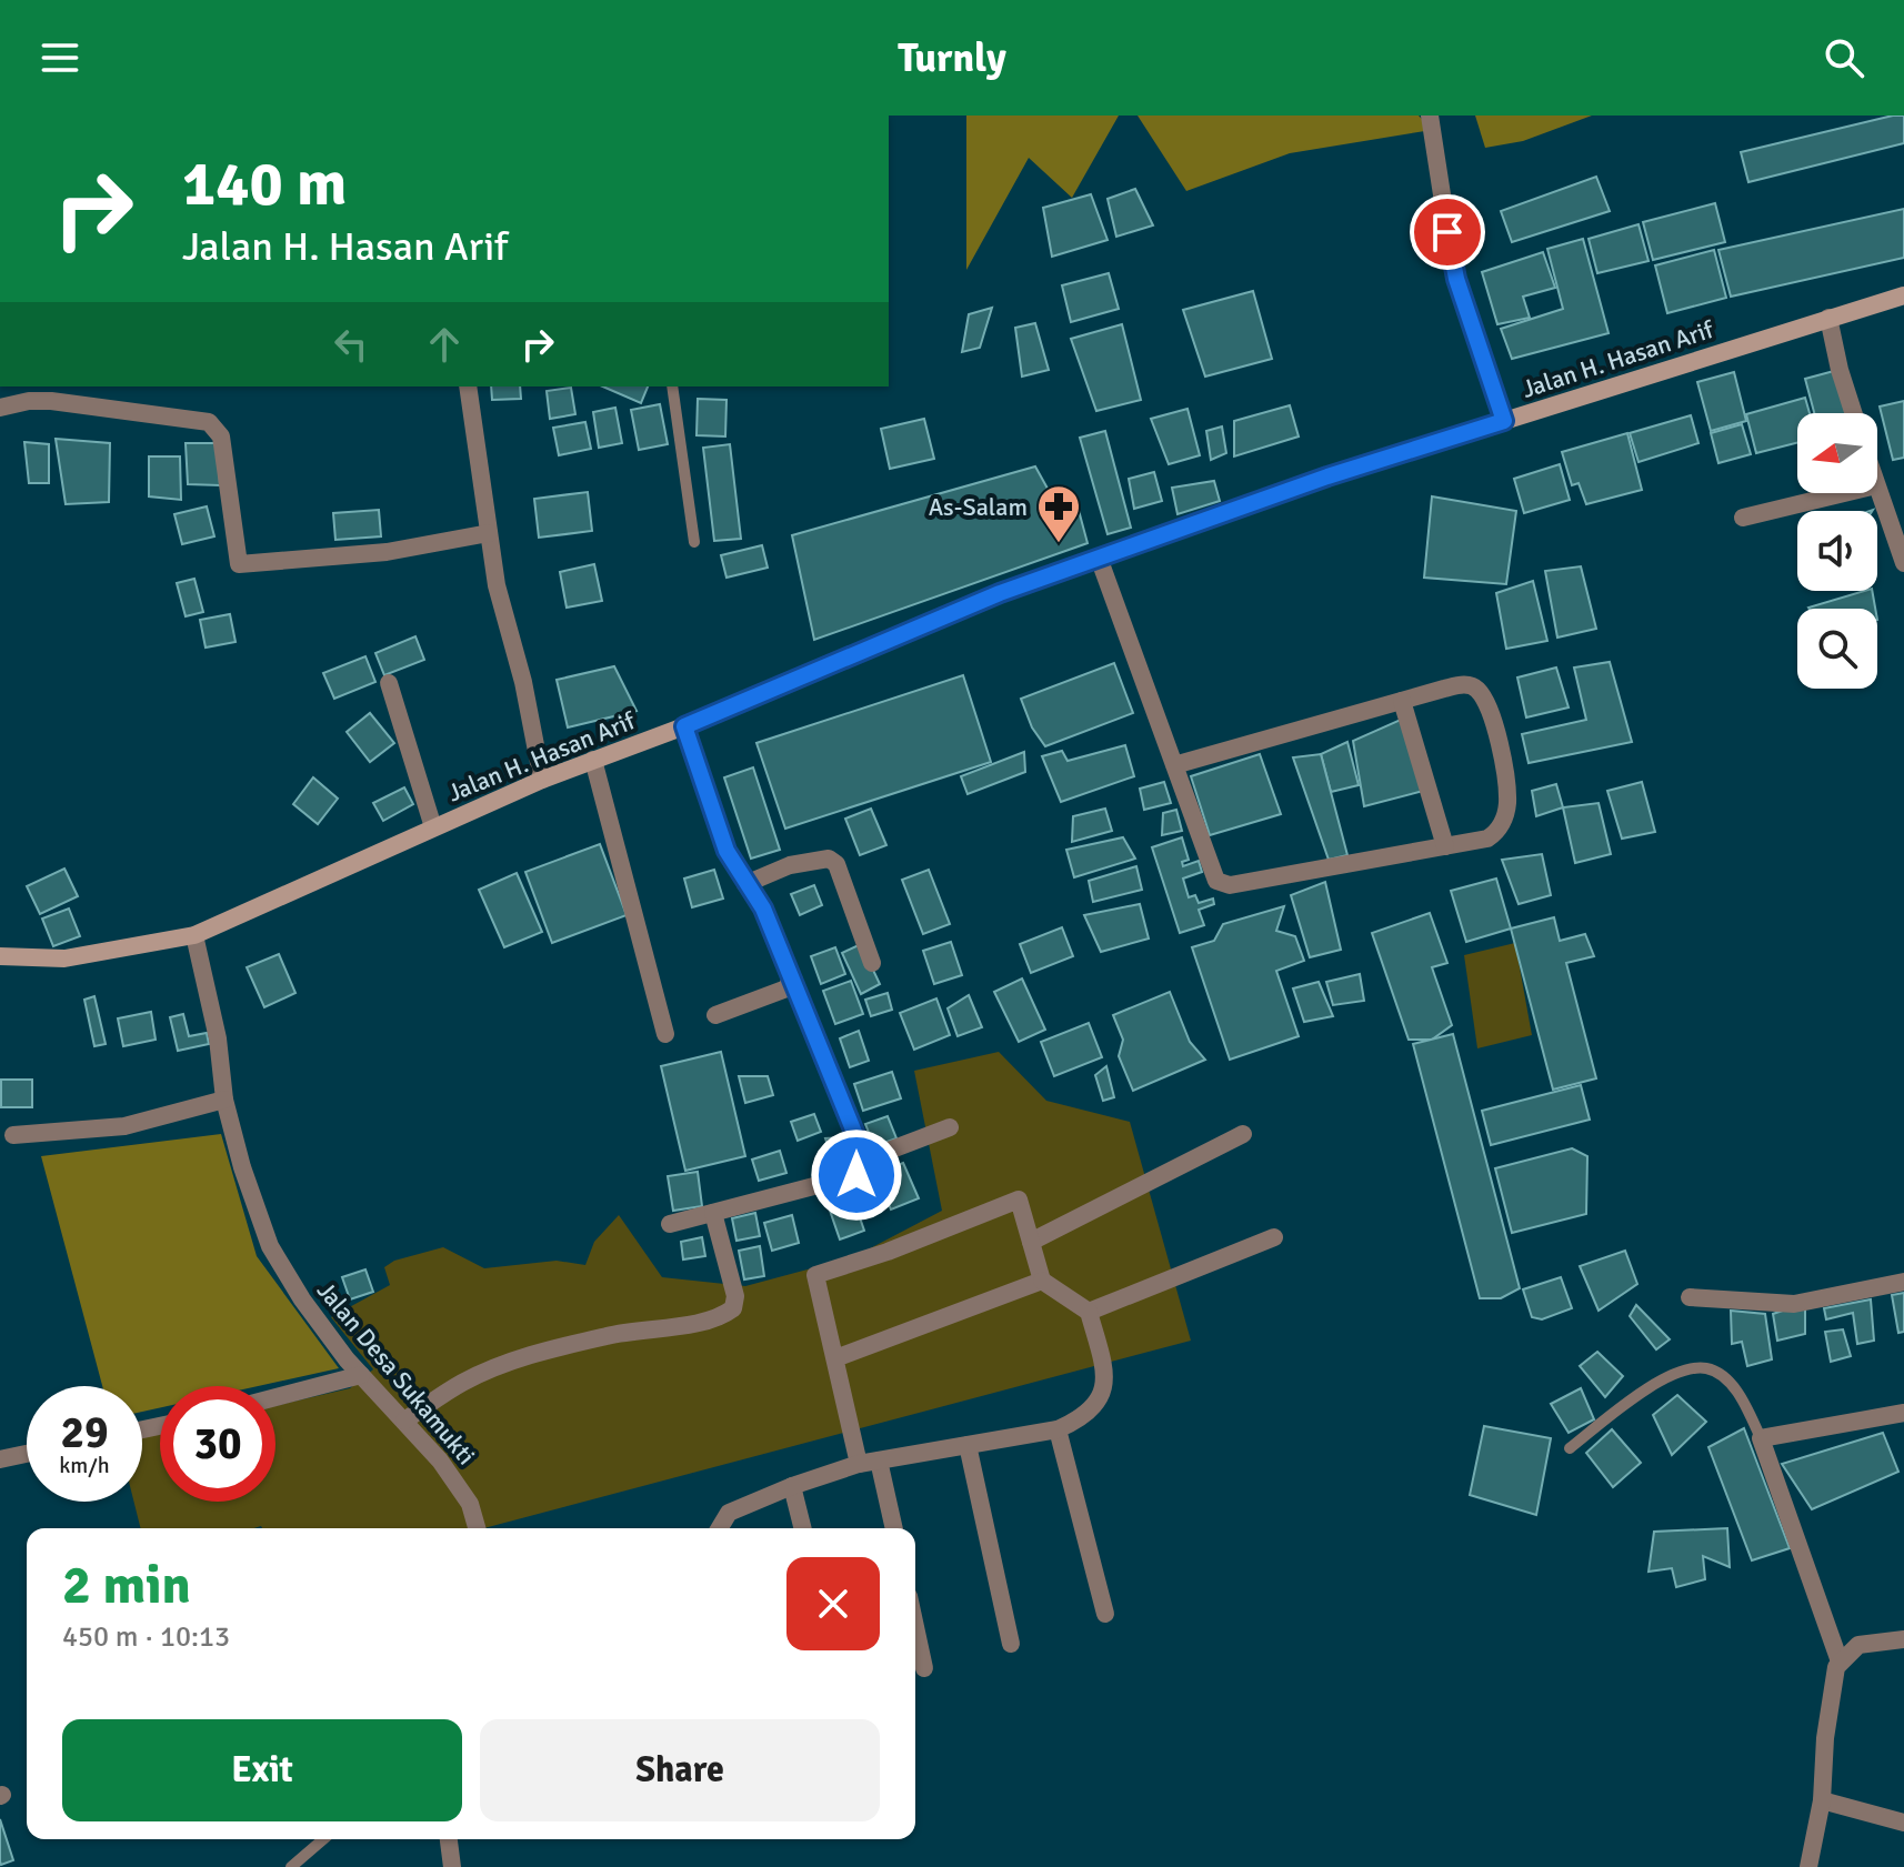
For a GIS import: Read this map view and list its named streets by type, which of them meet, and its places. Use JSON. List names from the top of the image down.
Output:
{
  "streets": {
    "main road": ["Jalan H. Hasan Arif"],
    "street": ["Jalan Desa Sukamukti"]
  },
  "crossings": [
    ["Jalan H. Hasan Arif", "Jalan Desa Sukamukti"]
  ],
  "places": {
    "pharmacy": ["As-Salam"]
  },
  "north": "left",
  "page": {
    "header": "Turnly",
    "turn": ["140 m", "Jalan H. Hasan Arif"],
    "speed": "29 km/h",
    "limit": "30",
    "heading": ["2 min", "450 m · 10:13"],
    "buttons": ["Exit", "Share"]
  }
}
